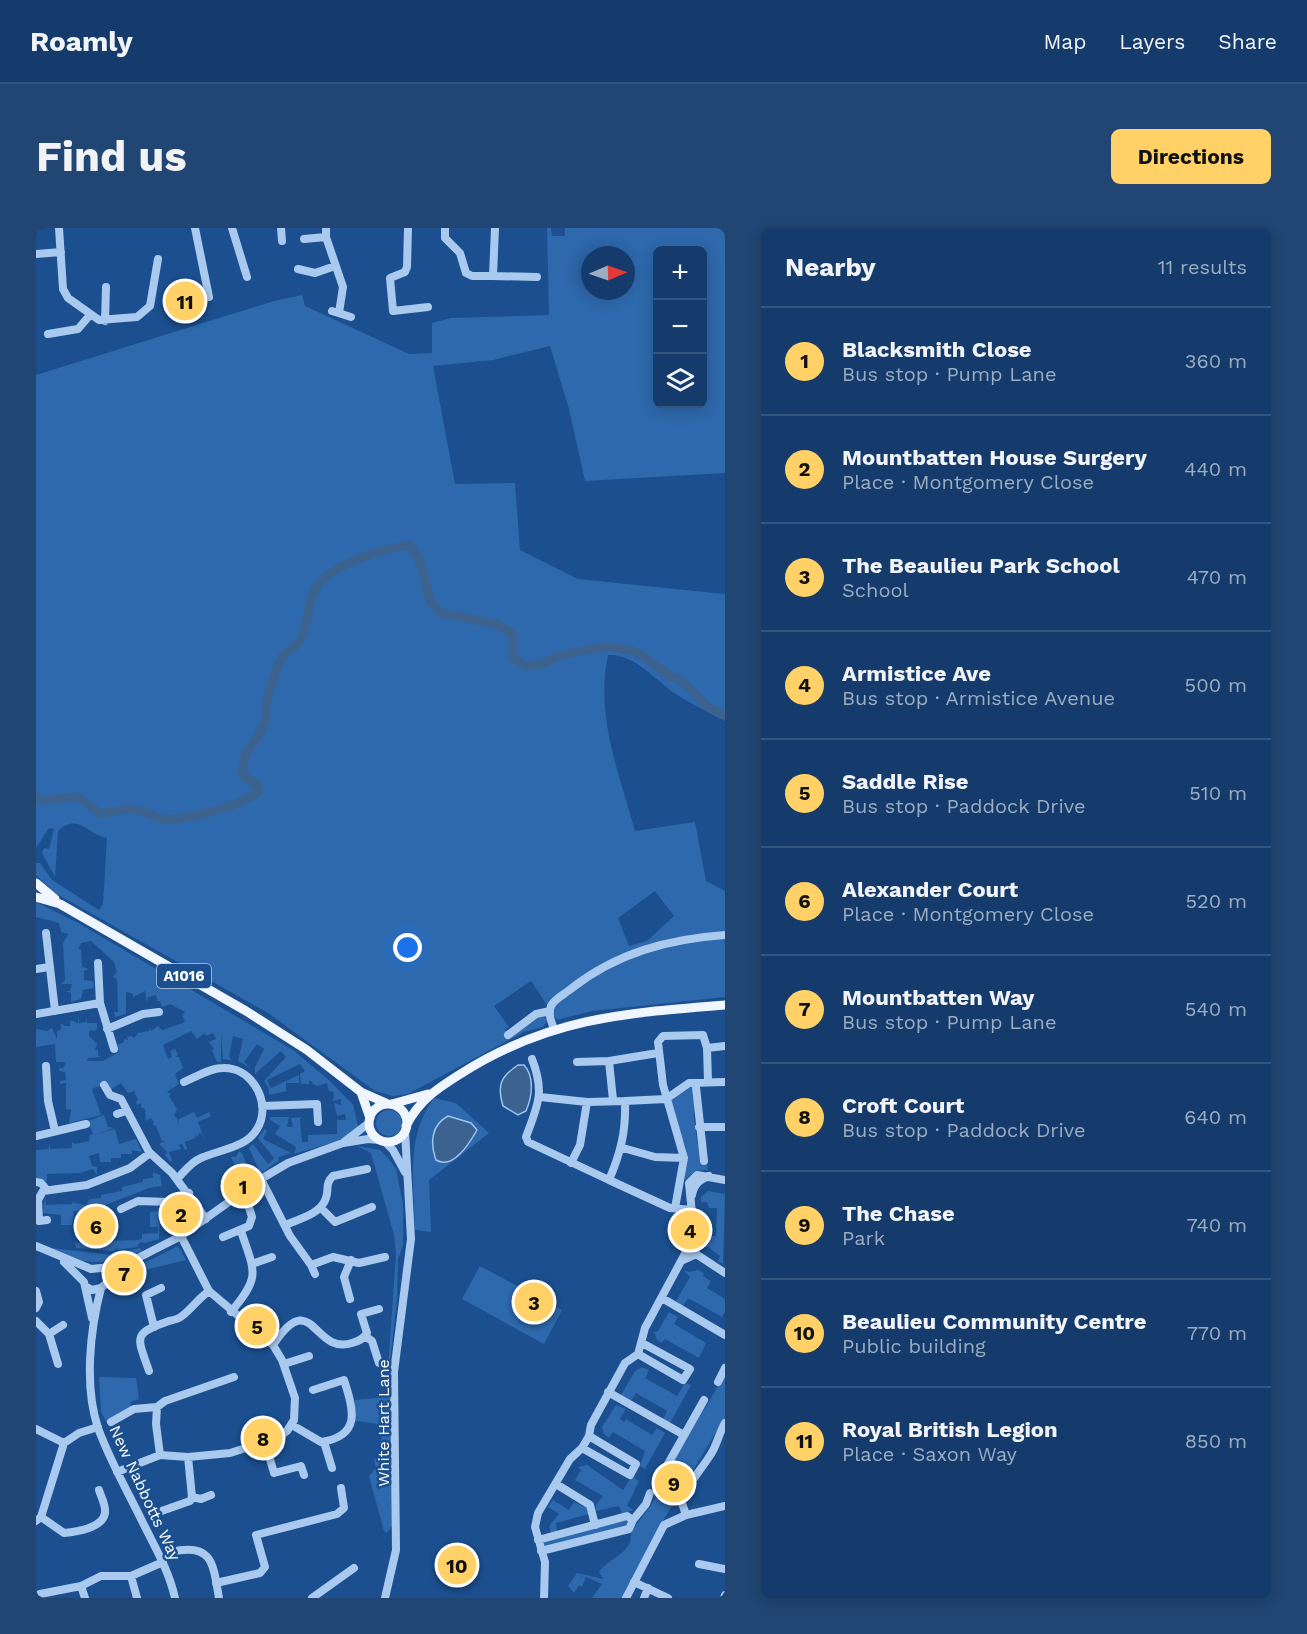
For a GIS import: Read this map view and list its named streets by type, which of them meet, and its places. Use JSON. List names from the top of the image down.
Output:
{
  "streets": {
    "main road": ["A1016"],
    "street": ["White Hart Lane", "New Nabbotts Way"]
  },
  "crossings": [
    ["A1016", "White Hart Lane"]
  ],
  "north": "right",
  "page": {
    "header": "Roamly",
    "nav": ["Map", "Layers", "Share"],
    "buttons": "Directions",
    "title": "Find us",
    "heading": ["Nearby", "11 results"],
    "map_buttons": ["+", "−"],
    "pins": [
      "11",
      "1",
      "2",
      "6",
      "4",
      "7",
      "3",
      "5",
      "8",
      "9",
      "10"
    ],
    "list": [
      {
        "mark": "1",
        "name": "Blacksmith Close",
        "note": "Bus stop · Pump Lane",
        "value": "360 m"
      },
      {
        "mark": "2",
        "name": "Mountbatten House Surgery",
        "note": "Place · Montgomery Close",
        "value": "440 m"
      },
      {
        "mark": "3",
        "name": "The Beaulieu Park School",
        "note": "School",
        "value": "470 m"
      },
      {
        "mark": "4",
        "name": "Armistice Ave",
        "note": "Bus stop · Armistice Avenue",
        "value": "500 m"
      },
      {
        "mark": "5",
        "name": "Saddle Rise",
        "note": "Bus stop · Paddock Drive",
        "value": "510 m"
      },
      {
        "mark": "6",
        "name": "Alexander Court",
        "note": "Place · Montgomery Close",
        "value": "520 m"
      },
      {
        "mark": "7",
        "name": "Mountbatten Way",
        "note": "Bus stop · Pump Lane",
        "value": "540 m"
      },
      {
        "mark": "8",
        "name": "Croft Court",
        "note": "Bus stop · Paddock Drive",
        "value": "640 m"
      },
      {
        "mark": "9",
        "name": "The Chase",
        "note": "Park",
        "value": "740 m"
      },
      {
        "mark": "10",
        "name": "Beaulieu Community Centre",
        "note": "Public building",
        "value": "770 m"
      },
      {
        "mark": "11",
        "name": "Royal British Legion",
        "note": "Place · Saxon Way",
        "value": "850 m"
      }
    ]
  }
}
